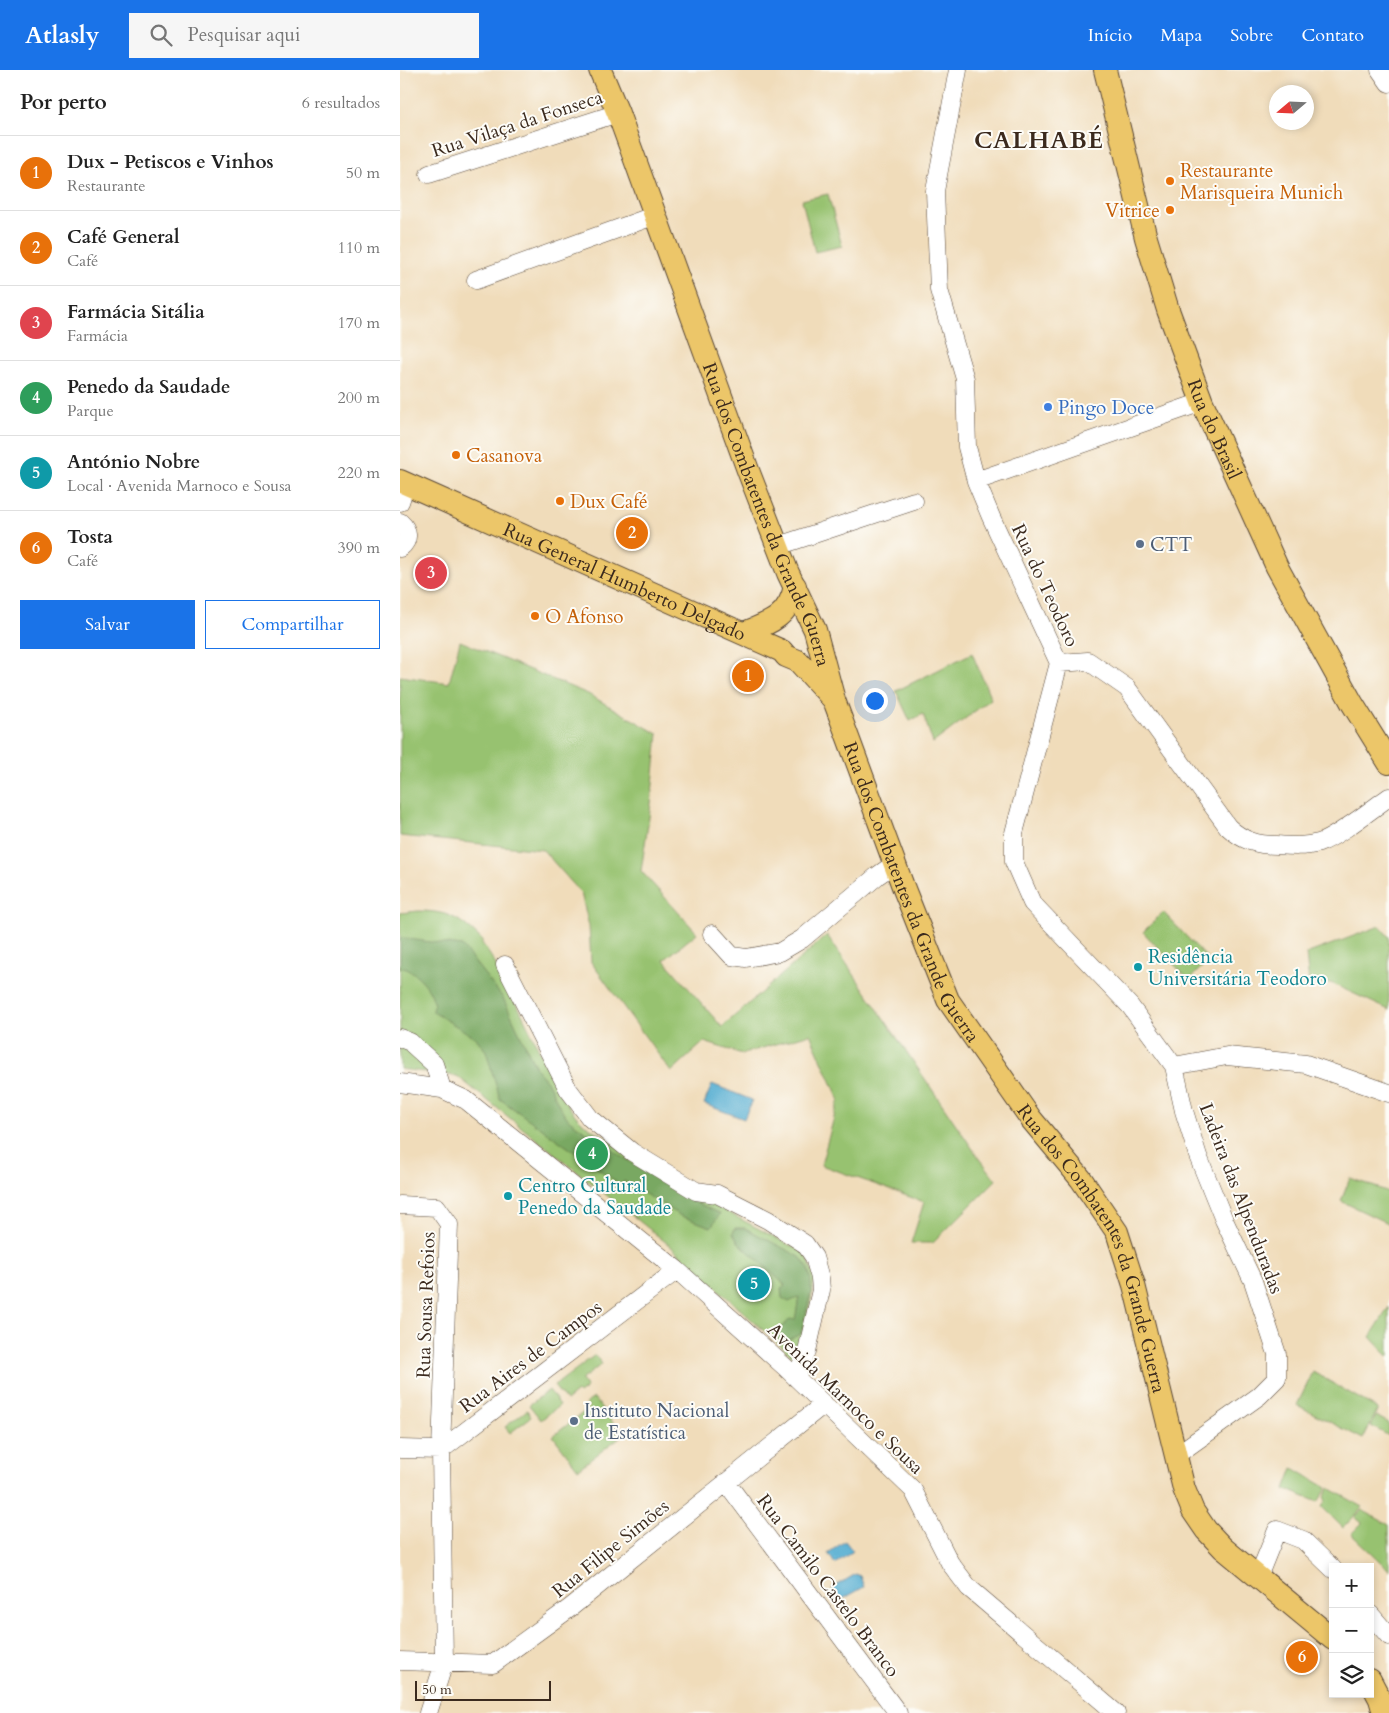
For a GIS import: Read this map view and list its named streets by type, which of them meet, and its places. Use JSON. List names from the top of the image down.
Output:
{
  "streets": {
    "main road": ["Rua do Brasil", "Rua dos Combatentes da Grande Guerra", "Rua General Humberto Delgado"],
    "street": [
      "Rua Vilaça da Fonseca",
      "Rua do Teodoro",
      "Ladeira das Alpenduradas",
      "Rua Sousa Refoios",
      "Rua Aires de Campos",
      "Avenida Marnoco e Sousa",
      "Rua Filipe Simões",
      "Rua Camilo Castelo Branco"
    ]
  },
  "crossings": [
    ["Rua Vilaça da Fonseca", "Rua dos Combatentes da Grande Guerra"],
    ["Rua dos Combatentes da Grande Guerra", "Rua General Humberto Delgado"],
    ["Rua dos Combatentes da Grande Guerra", "Ladeira das Alpenduradas"],
    ["Rua do Teodoro", "Ladeira das Alpenduradas"],
    ["Rua Sousa Refoios", "Rua Aires de Campos"],
    ["Rua Sousa Refoios", "Rua Filipe Simões"],
    ["Rua Aires de Campos", "Avenida Marnoco e Sousa"],
    ["Avenida Marnoco e Sousa", "Rua Filipe Simões"],
    ["Rua Filipe Simões", "Rua Camilo Castelo Branco"]
  ],
  "districts": ["CALHABÉ"],
  "places": [
    "Restaurante Marisqueira Munich",
    "Vitrice",
    "Pingo Doce",
    "Casanova",
    "Dux Café",
    "CTT",
    "O Afonso",
    "Residência Universitária Teodoro",
    "Centro Cultural Penedo da Saudade",
    "Instituto Nacional de Estatística"
  ],
  "scale_bar": "50 m",
  "north": "left",
  "page": {
    "header": "Atlasly",
    "search": "Pesquisar aqui",
    "nav": [
      "Início",
      "Mapa",
      "Sobre",
      "Contato"
    ],
    "heading": ["Por perto", "6 resultados"],
    "list": [
      {
        "mark": "1",
        "name": "Dux - Petiscos e Vinhos",
        "note": "Restaurante",
        "value": "50 m"
      },
      {
        "mark": "2",
        "name": "Café General",
        "note": "Café",
        "value": "110 m"
      },
      {
        "mark": "3",
        "name": "Farmácia Sitália",
        "note": "Farmácia",
        "value": "170 m"
      },
      {
        "mark": "4",
        "name": "Penedo da Saudade",
        "note": "Parque",
        "value": "200 m"
      },
      {
        "mark": "5",
        "name": "António Nobre",
        "note": "Local · Avenida Marnoco e Sousa",
        "value": "220 m"
      },
      {
        "mark": "6",
        "name": "Tosta",
        "note": "Café",
        "value": "390 m"
      }
    ],
    "pins": [
      "2",
      "3",
      "1",
      "4",
      "5",
      "6"
    ],
    "buttons": ["Salvar", "Compartilhar"],
    "map_buttons": ["+", "−"],
    "scale": "50 m"
  }
}
